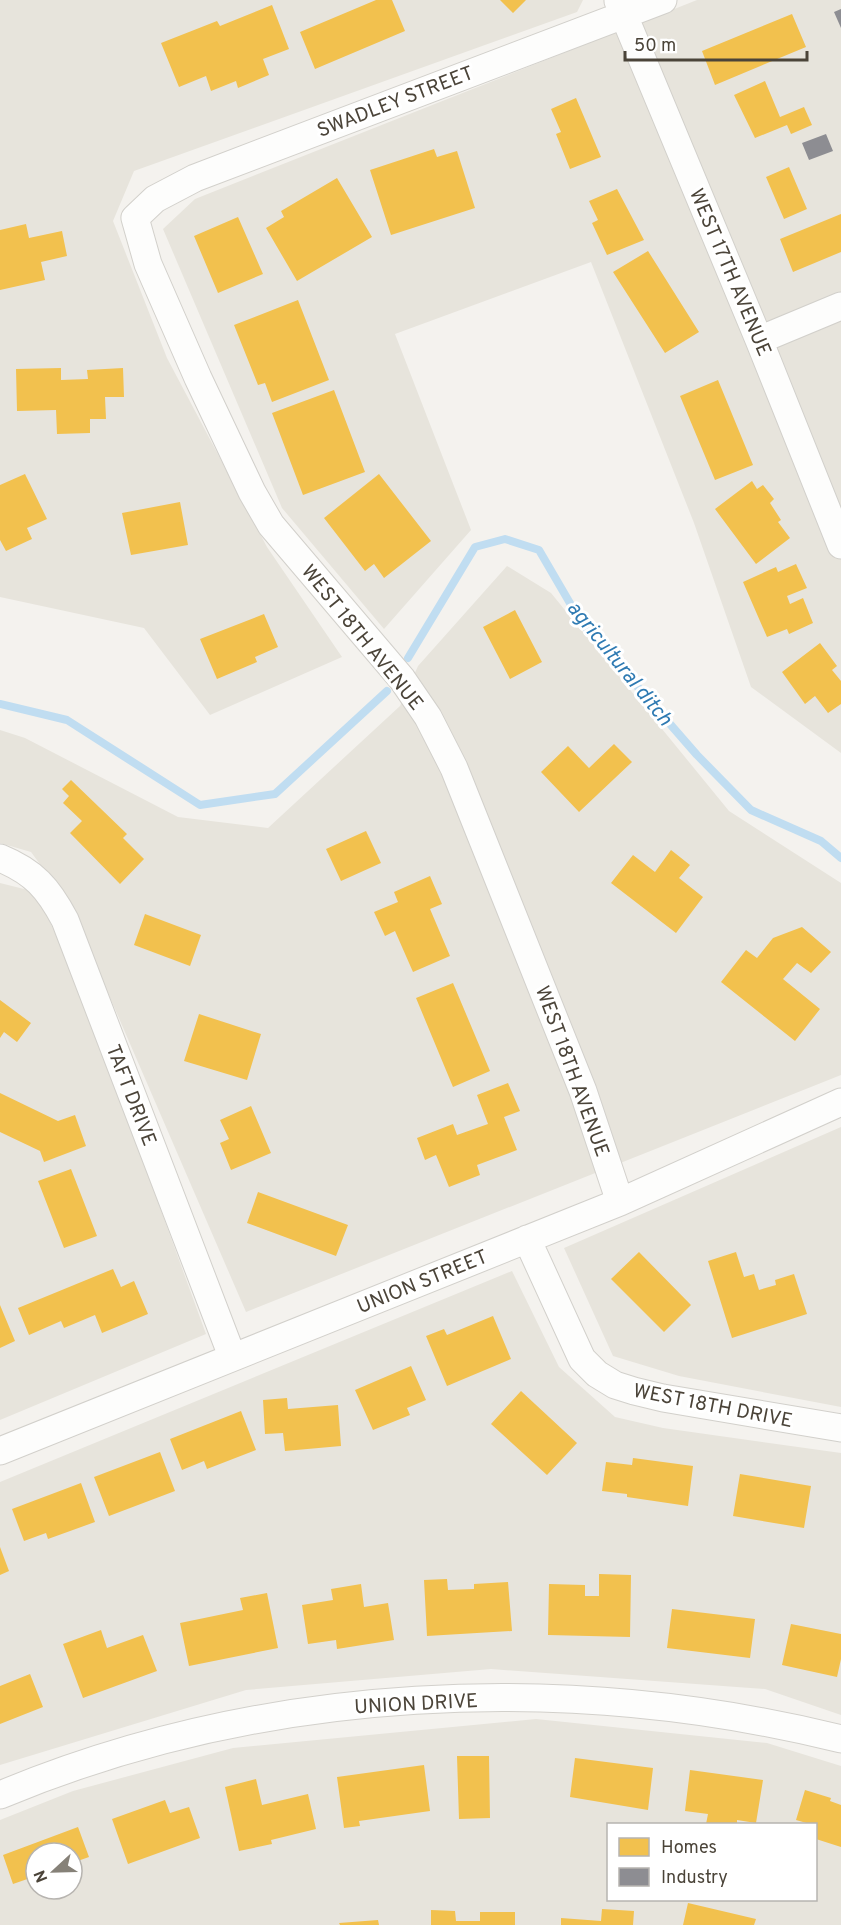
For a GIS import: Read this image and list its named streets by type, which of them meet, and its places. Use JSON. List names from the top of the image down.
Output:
{
  "streets": {
    "street": [
      "SWADLEY STREET",
      "WEST 17TH AVENUE",
      "WEST 18TH AVENUE",
      "TAFT DRIVE",
      "UNION STREET",
      "WEST 18TH DRIVE",
      "UNION DRIVE"
    ]
  },
  "crossings": [
    ["SWADLEY STREET", "WEST 17TH AVENUE"],
    ["SWADLEY STREET", "WEST 18TH AVENUE"],
    ["WEST 18TH AVENUE", "UNION STREET"],
    ["TAFT DRIVE", "UNION STREET"],
    ["UNION STREET", "WEST 18TH DRIVE"]
  ],
  "water": ["agricultural ditch"],
  "legend": ["Homes", "Industry"],
  "scale_bar": "50 m",
  "north": "left"
}
